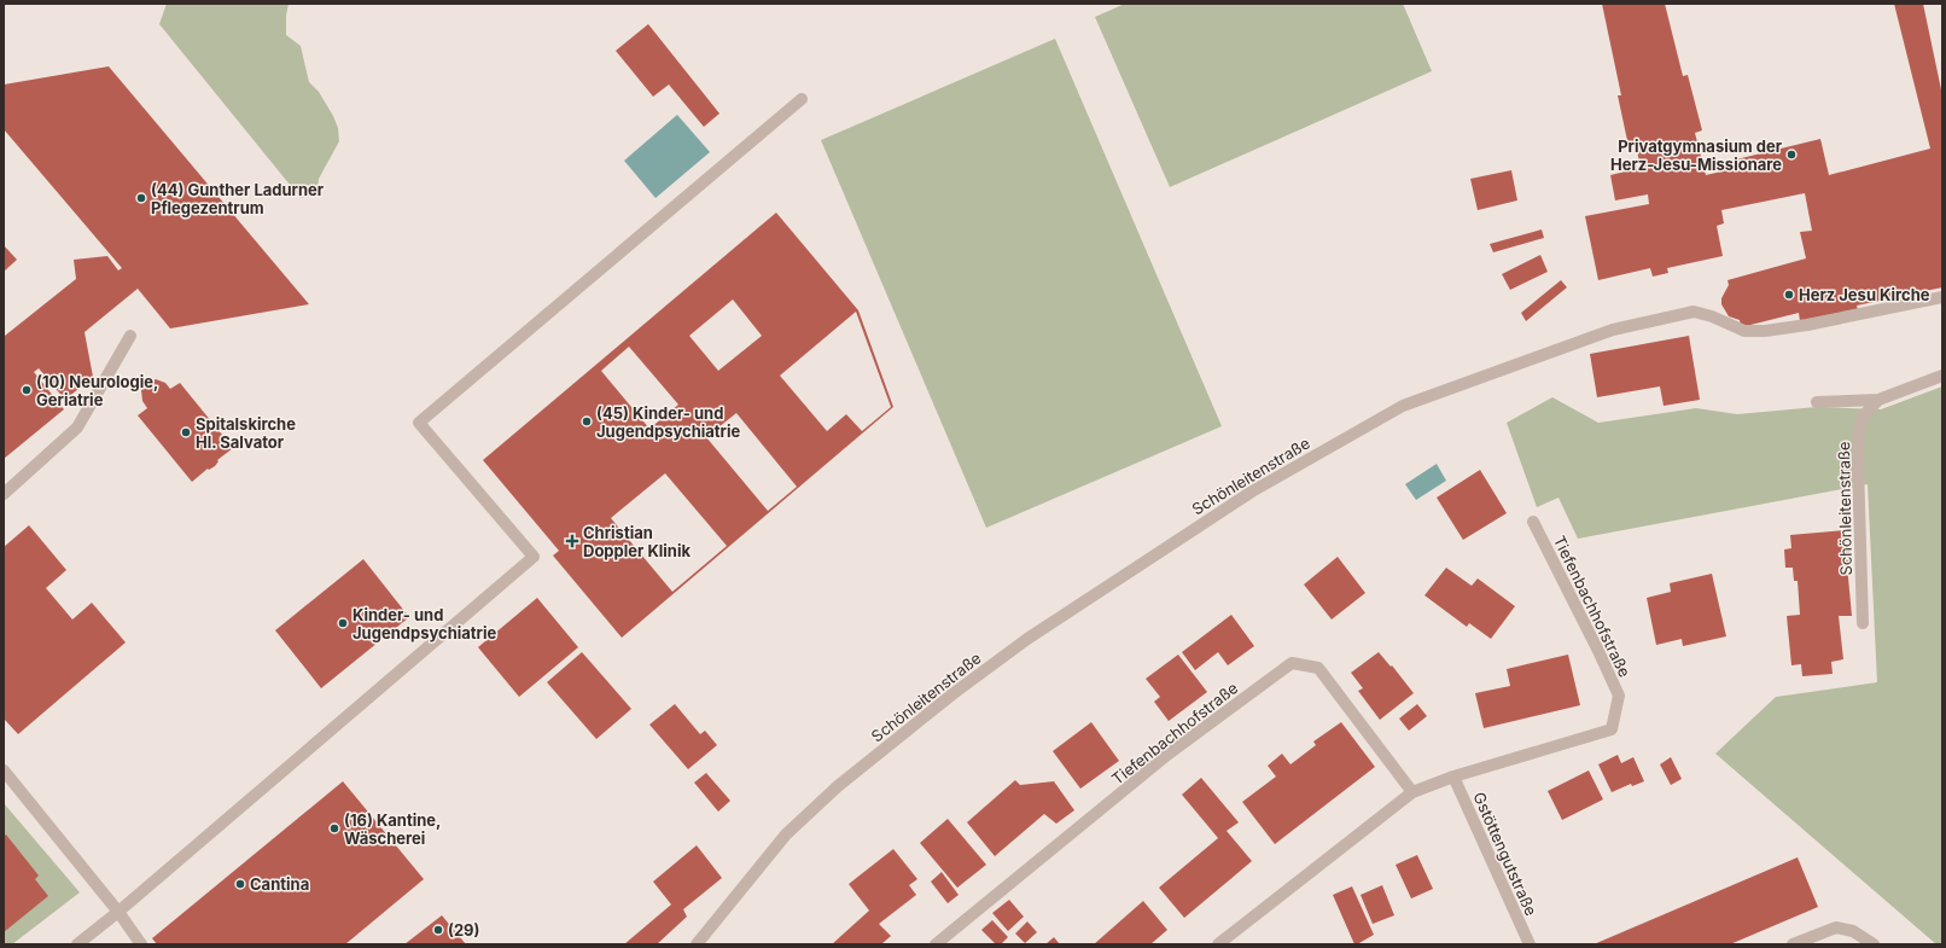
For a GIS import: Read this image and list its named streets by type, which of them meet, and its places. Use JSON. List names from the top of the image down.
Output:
{
  "streets": {
    "street": ["Schönleitenstraße", "Tiefenbachhofstraße", "Gstöttengutstraße"]
  },
  "crossings": [
    ["Tiefenbachhofstraße", "Gstöttengutstraße"]
  ],
  "places": {
    "other": [
      "Privatgymnasium der Herz-Jesu-Missionare",
      "(44) Gunther Ladurner Pflegezentrum",
      "Herz Jesu Kirche",
      "(10) Neurologie, Geriatrie",
      "(45) Kinder- und Jugendpsychiatrie",
      "Spitalskirche Hl. Salvator",
      "Kinder- und Jugendpsychiatrie",
      "(16) Kantine, Wäscherei",
      "Cantina",
      "(29)"
    ],
    "health": ["Christian Doppler Klinik"]
  }
}
